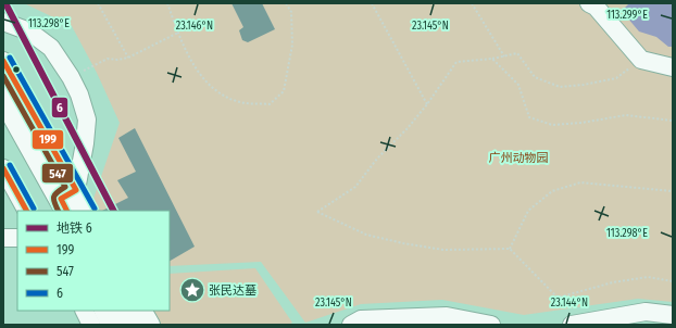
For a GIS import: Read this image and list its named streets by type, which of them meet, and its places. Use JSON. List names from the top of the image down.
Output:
{
  "parks": ["广州动物园"],
  "places": {
    "place": ["张民达墓"]
  },
  "lines": [
    "metro line 6",
    "transit line 6",
    "transit line 199",
    "transit line 547"
  ],
  "legend": [
    "地铁 6",
    "199",
    "547",
    "6"
  ],
  "coordinates": [
    "113.299°E",
    "113.298°E",
    "23.146°N",
    "23.145°N",
    "23.144°N"
  ]
}
